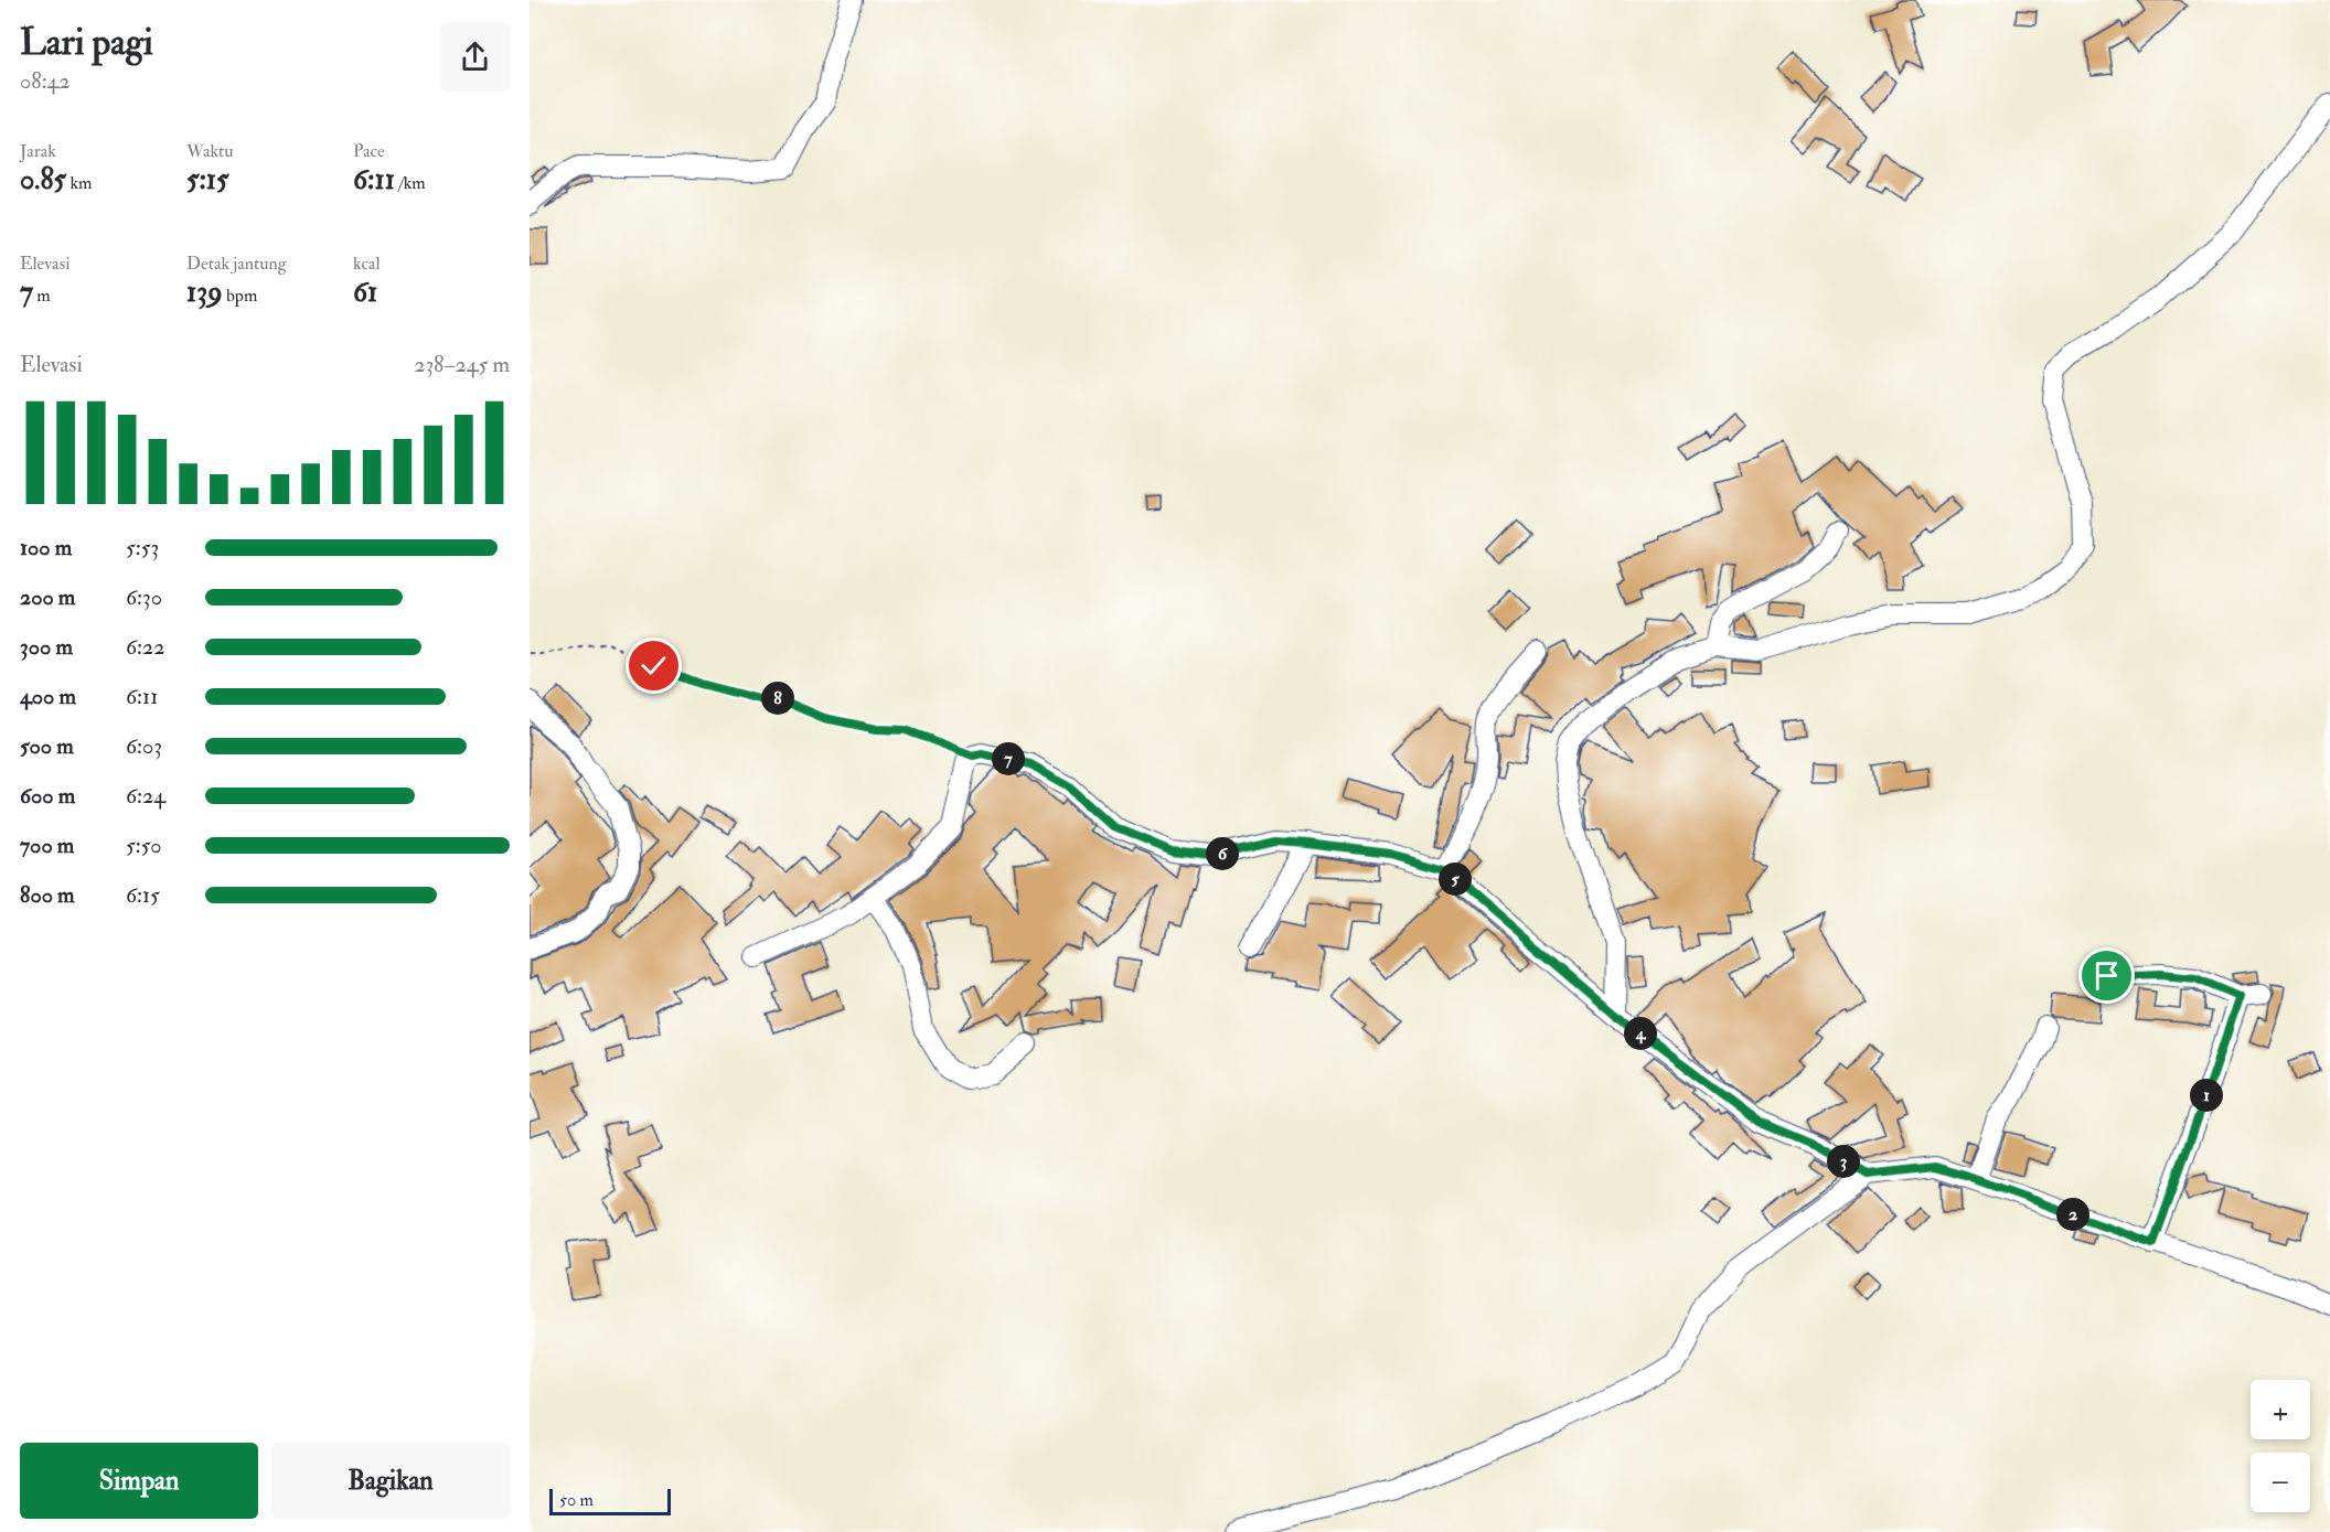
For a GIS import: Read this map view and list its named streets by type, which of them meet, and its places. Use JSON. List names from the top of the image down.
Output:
{
  "scale_bar": "50 m",
  "page": {
    "heading": ["Lari pagi", "08:42"],
    "stats": [
      ["Jarak", "0.85 km"],
      ["Waktu", "5:15"],
      ["Pace", "6:11 /km"],
      ["Elevasi", "7 m"],
      ["Detak jantung", "139 bpm"],
      ["kcal", "61"]
    ],
    "chart": ["Elevasi", "238–245 m"],
    "list": [
      {
        "name": "100 m",
        "note": "5:53"
      },
      {
        "name": "200 m",
        "note": "6:30"
      },
      {
        "name": "300 m",
        "note": "6:22"
      },
      {
        "name": "400 m",
        "note": "6:11"
      },
      {
        "name": "500 m",
        "note": "6:03"
      },
      {
        "name": "600 m",
        "note": "6:24"
      },
      {
        "name": "700 m",
        "note": "5:50"
      },
      {
        "name": "800 m",
        "note": "6:15"
      }
    ],
    "pins": [
      "8",
      "7",
      "6",
      "5",
      "4",
      "1",
      "3",
      "2"
    ],
    "map_buttons": ["+", "−"],
    "buttons": ["Simpan", "Bagikan"],
    "scale": "50 m"
  }
}
